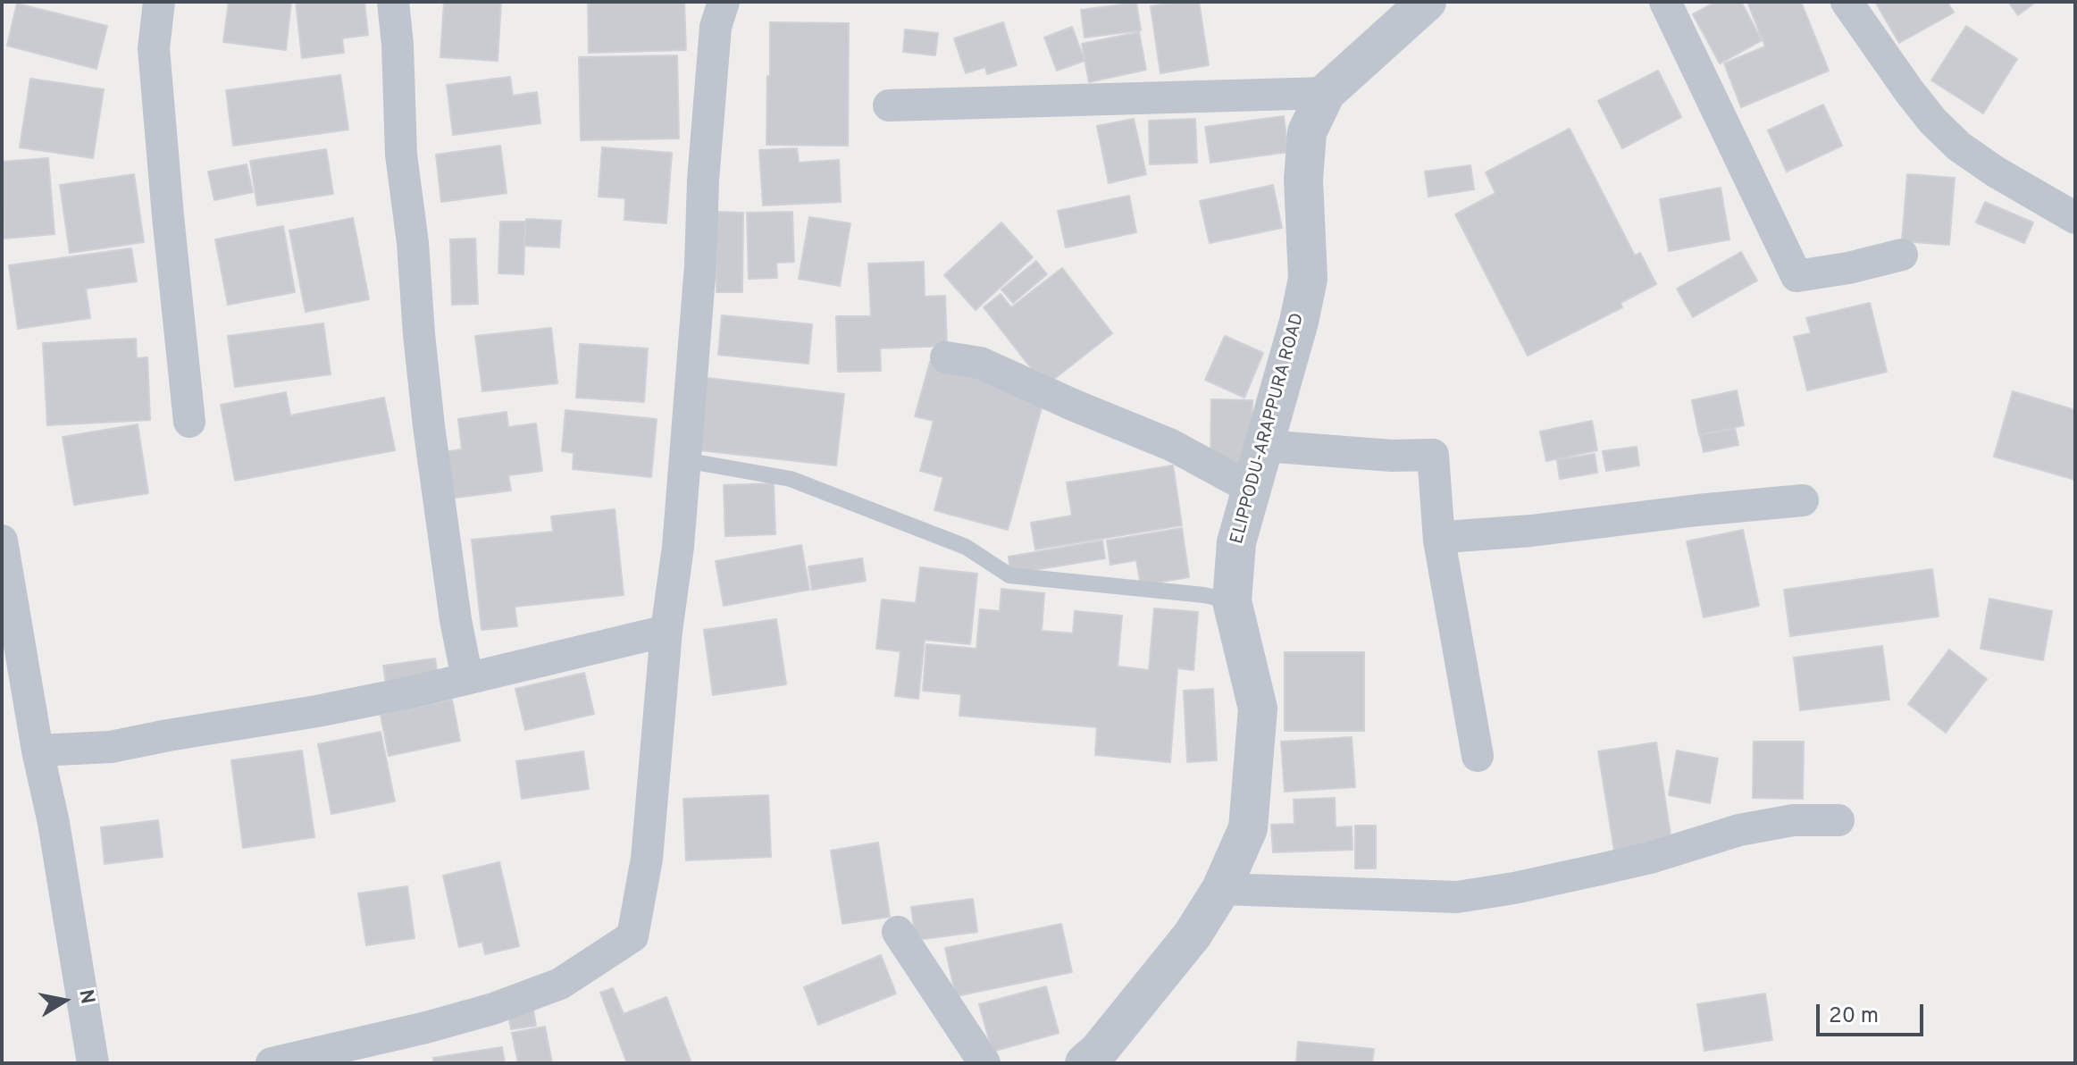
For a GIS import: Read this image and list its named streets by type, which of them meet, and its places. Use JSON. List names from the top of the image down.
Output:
{
  "streets": {
    "street": ["ELIPPODU-ARAPPURA ROAD"]
  },
  "scale_bar": "20 m",
  "north": "right"
}
